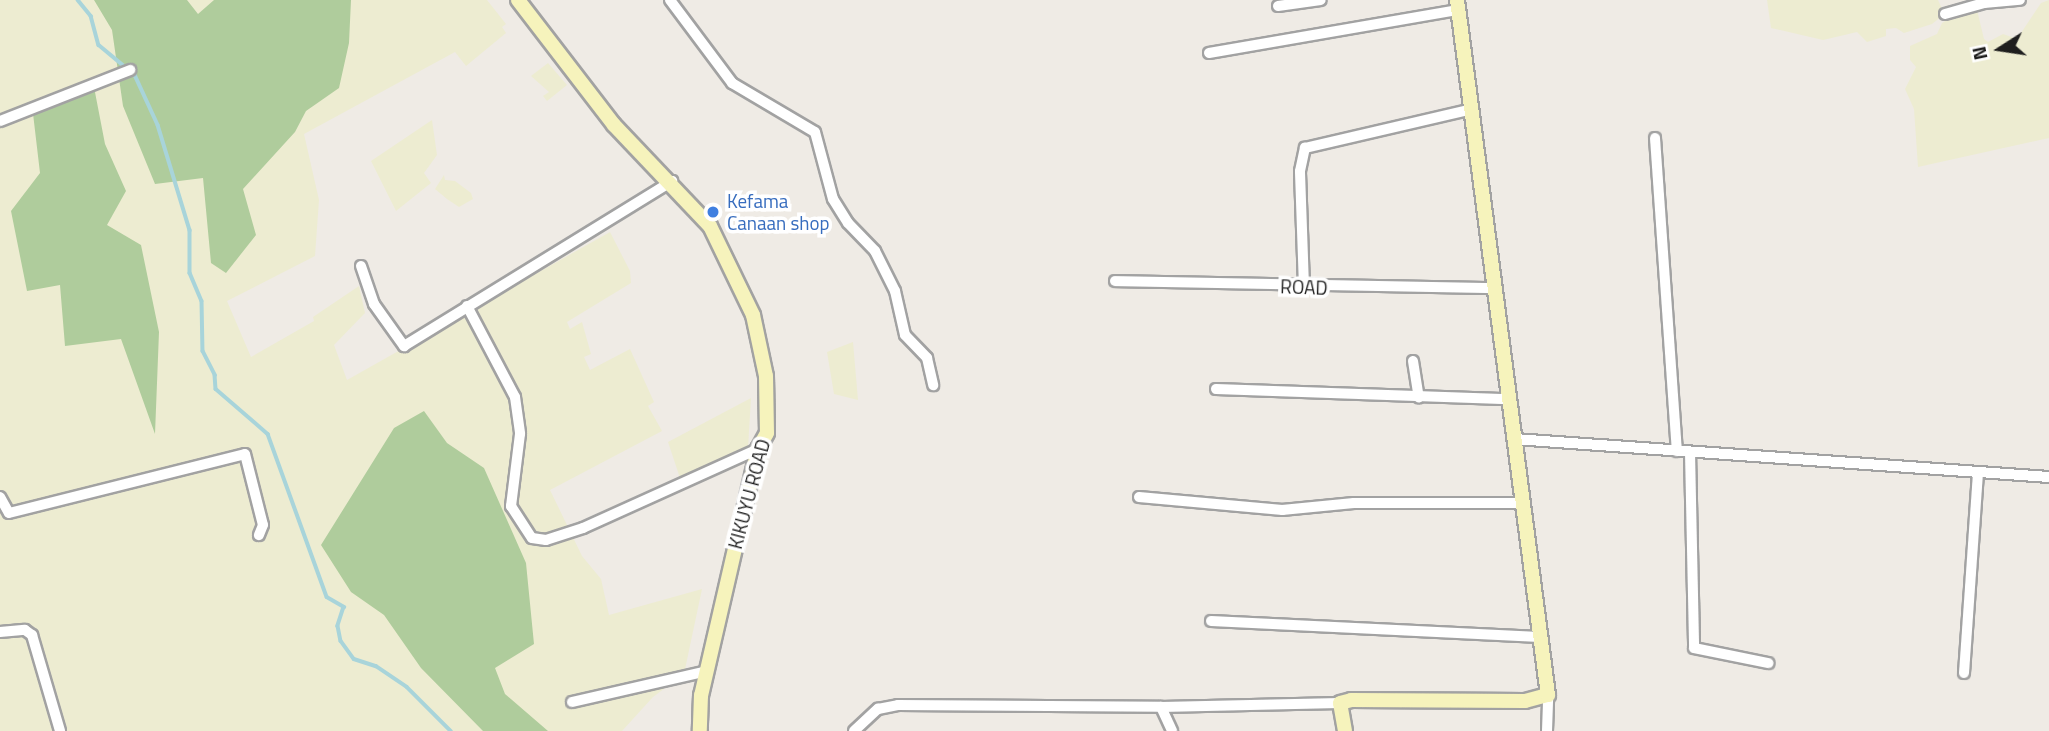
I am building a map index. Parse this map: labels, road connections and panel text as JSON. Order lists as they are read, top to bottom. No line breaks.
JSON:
{"streets":{"main road":["KIKUYU ROAD"],"street":["ROAD"]},"places":["Kefama Canaan shop"],"north":"left"}
